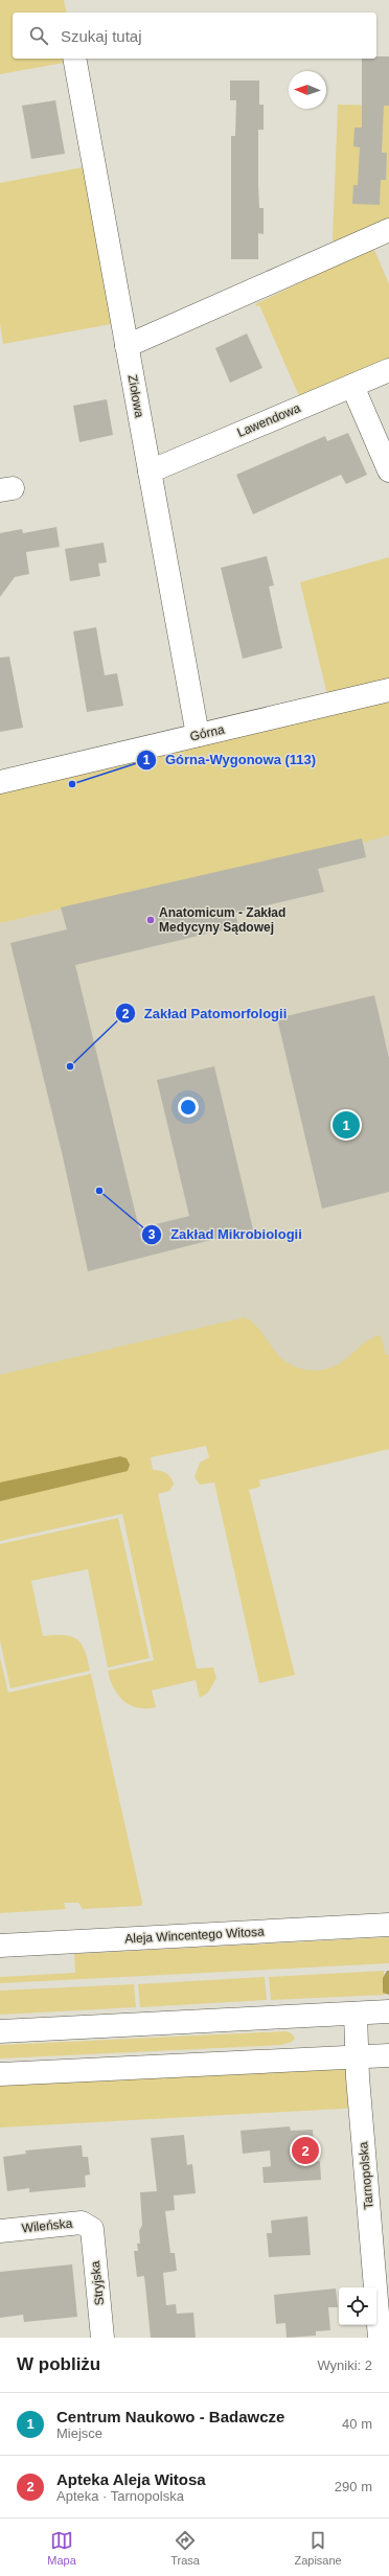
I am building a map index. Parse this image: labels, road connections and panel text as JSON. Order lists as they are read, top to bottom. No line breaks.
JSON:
{"streets":{"street":["Ziołowa","Lawendowa","Górna","Aleja Wincentego Witosa","Tarnopolska","Wileńska","Stryjska"]},"crossings":[["Ziołowa","Lawendowa"],["Ziołowa","Górna"],["Wileńska","Stryjska"]],"places":["Górna-Wygonowa (113)","Anatomicum - Zakład Medycyny Sądowej","Zakład Patomorfologii","Zakład Mikrobiologii"],"north":"left","page":{"search":"Szukaj tutaj","pins":["1","2"],"heading":["W pobliżu","Wyniki: 2"],"list":[{"mark":"1","name":"Centrum Naukowo - Badawcze","note":"Miejsce","value":"40 m"},{"mark":"2","name":"Apteka Aleja Witosa","note":"Apteka · Tarnopolska","value":"290 m"}],"nav":["Mapa","Trasa","Zapisane"]}}
